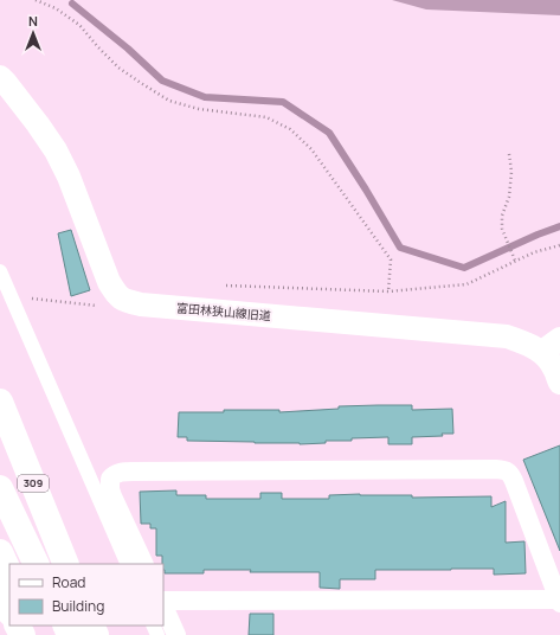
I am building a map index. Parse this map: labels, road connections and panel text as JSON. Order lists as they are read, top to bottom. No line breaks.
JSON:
{"streets":{"highway":["309"],"street":["富田林狭山線旧道"]},"legend":["Road","Building"],"north":"top"}
